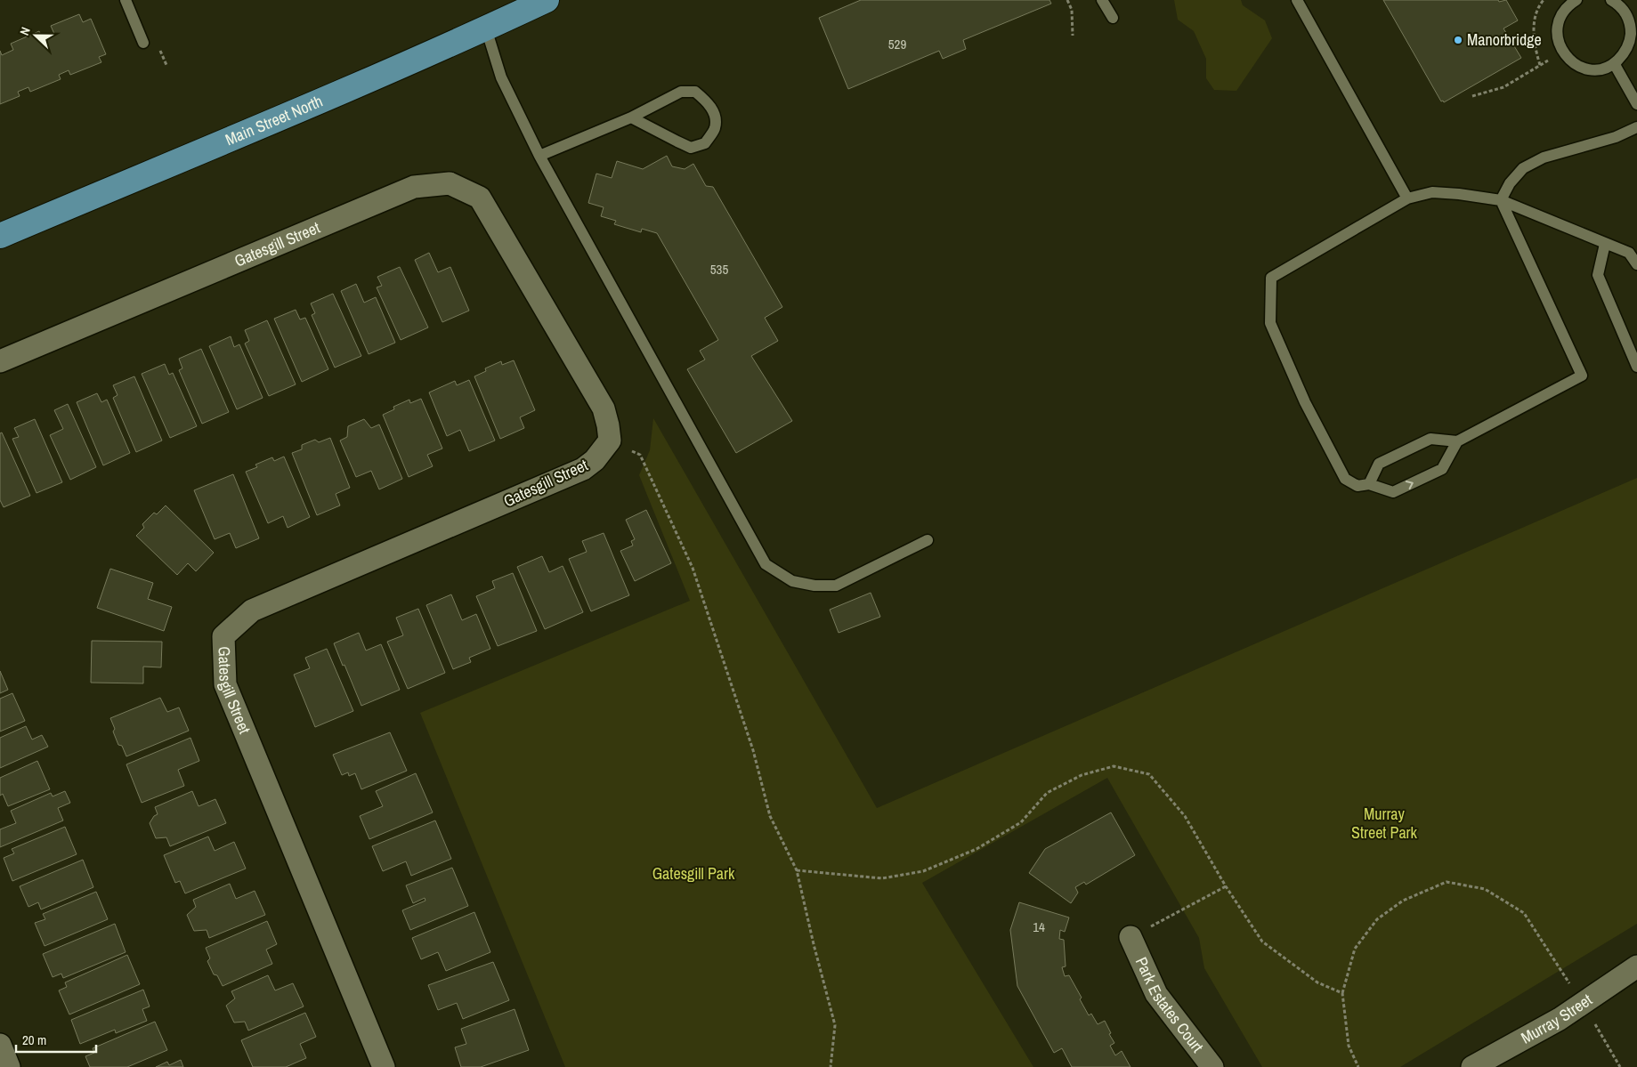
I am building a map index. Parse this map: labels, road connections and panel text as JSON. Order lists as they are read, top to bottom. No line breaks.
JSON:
{"streets":{"main road":["Main Street North"],"street":["Gatesgill Street","Park Estates Court","Murray Street"]},"parks":["Murray Street Park","Gatesgill Park"],"places":["Manorbridge"],"house_numbers":["529","535","14"],"scale_bar":"20 m","north":"left"}
